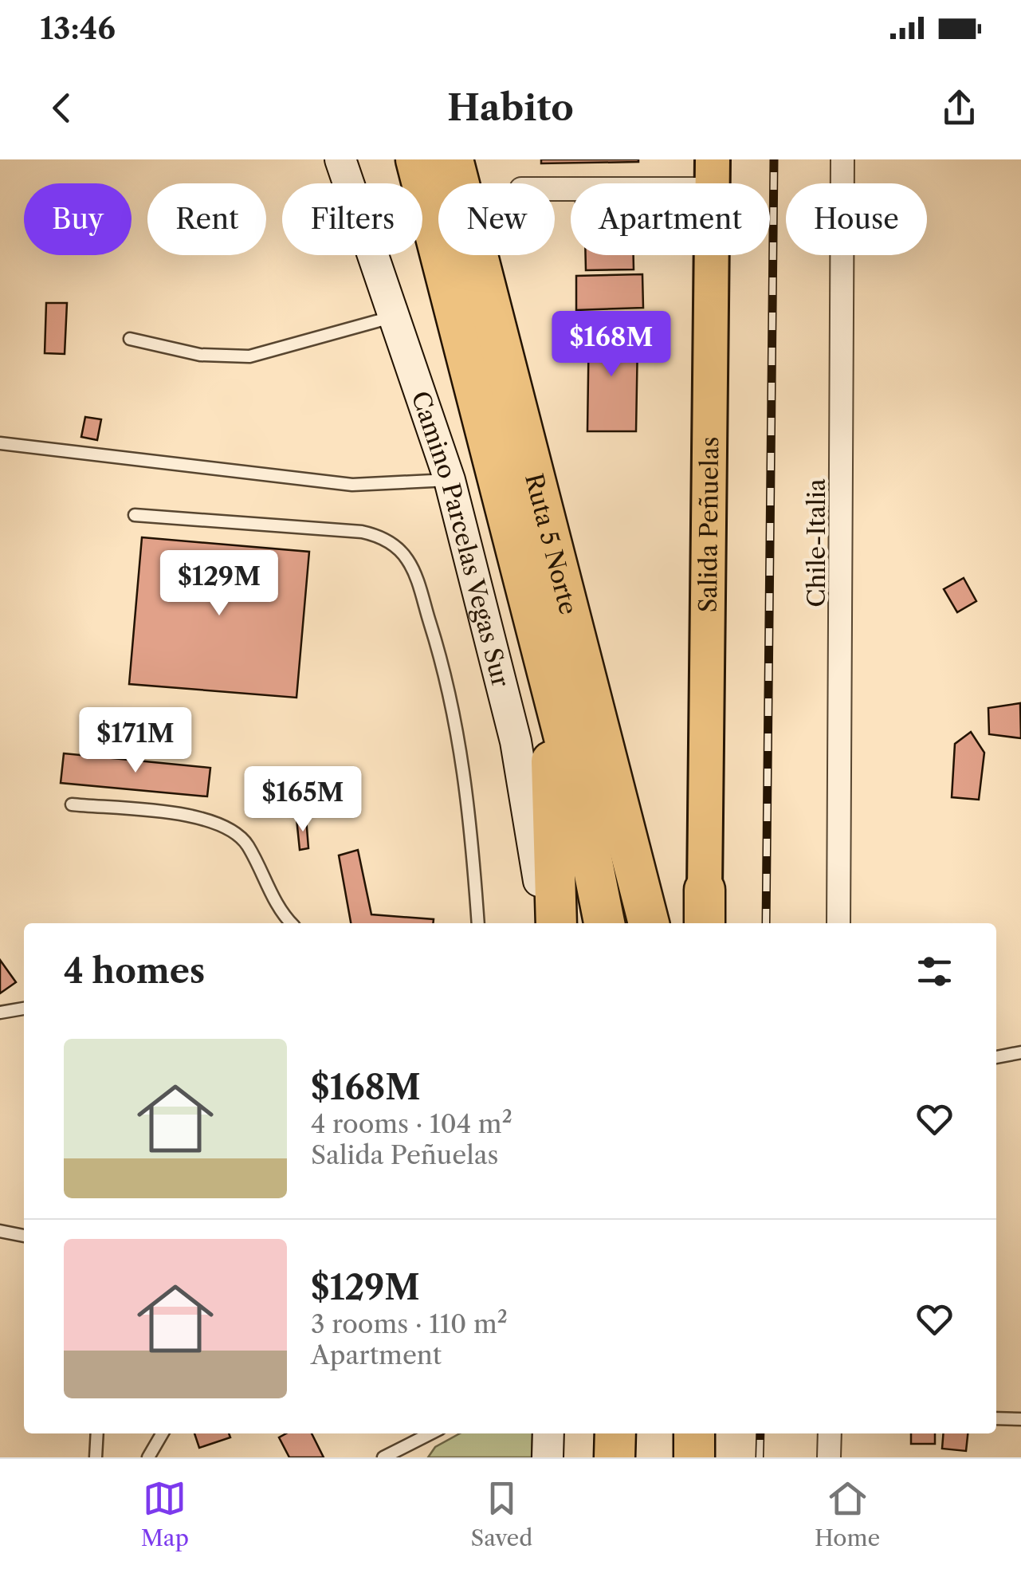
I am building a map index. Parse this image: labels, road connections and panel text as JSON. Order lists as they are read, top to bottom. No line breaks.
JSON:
{"streets":{"highway":["Ruta 5 Norte"],"main road":["Salida Peñuelas"],"street":["Camino Parcelas Vegas Sur","Chile-Italia"]},"page":{"status":"13:46","header":"Habito","chip":["Buy","Rent","Filters","New","Apartment","House"],"price":["$168M","$129M","$171M","$165M"],"heading":"4 homes","list":[{"name":"$168M","note":"4 rooms · 104 m² · Salida Peñuelas"},{"name":"$129M","note":"3 rooms · 110 m² · Apartment"}],"tabs":["Map","Saved","Home"]}}
